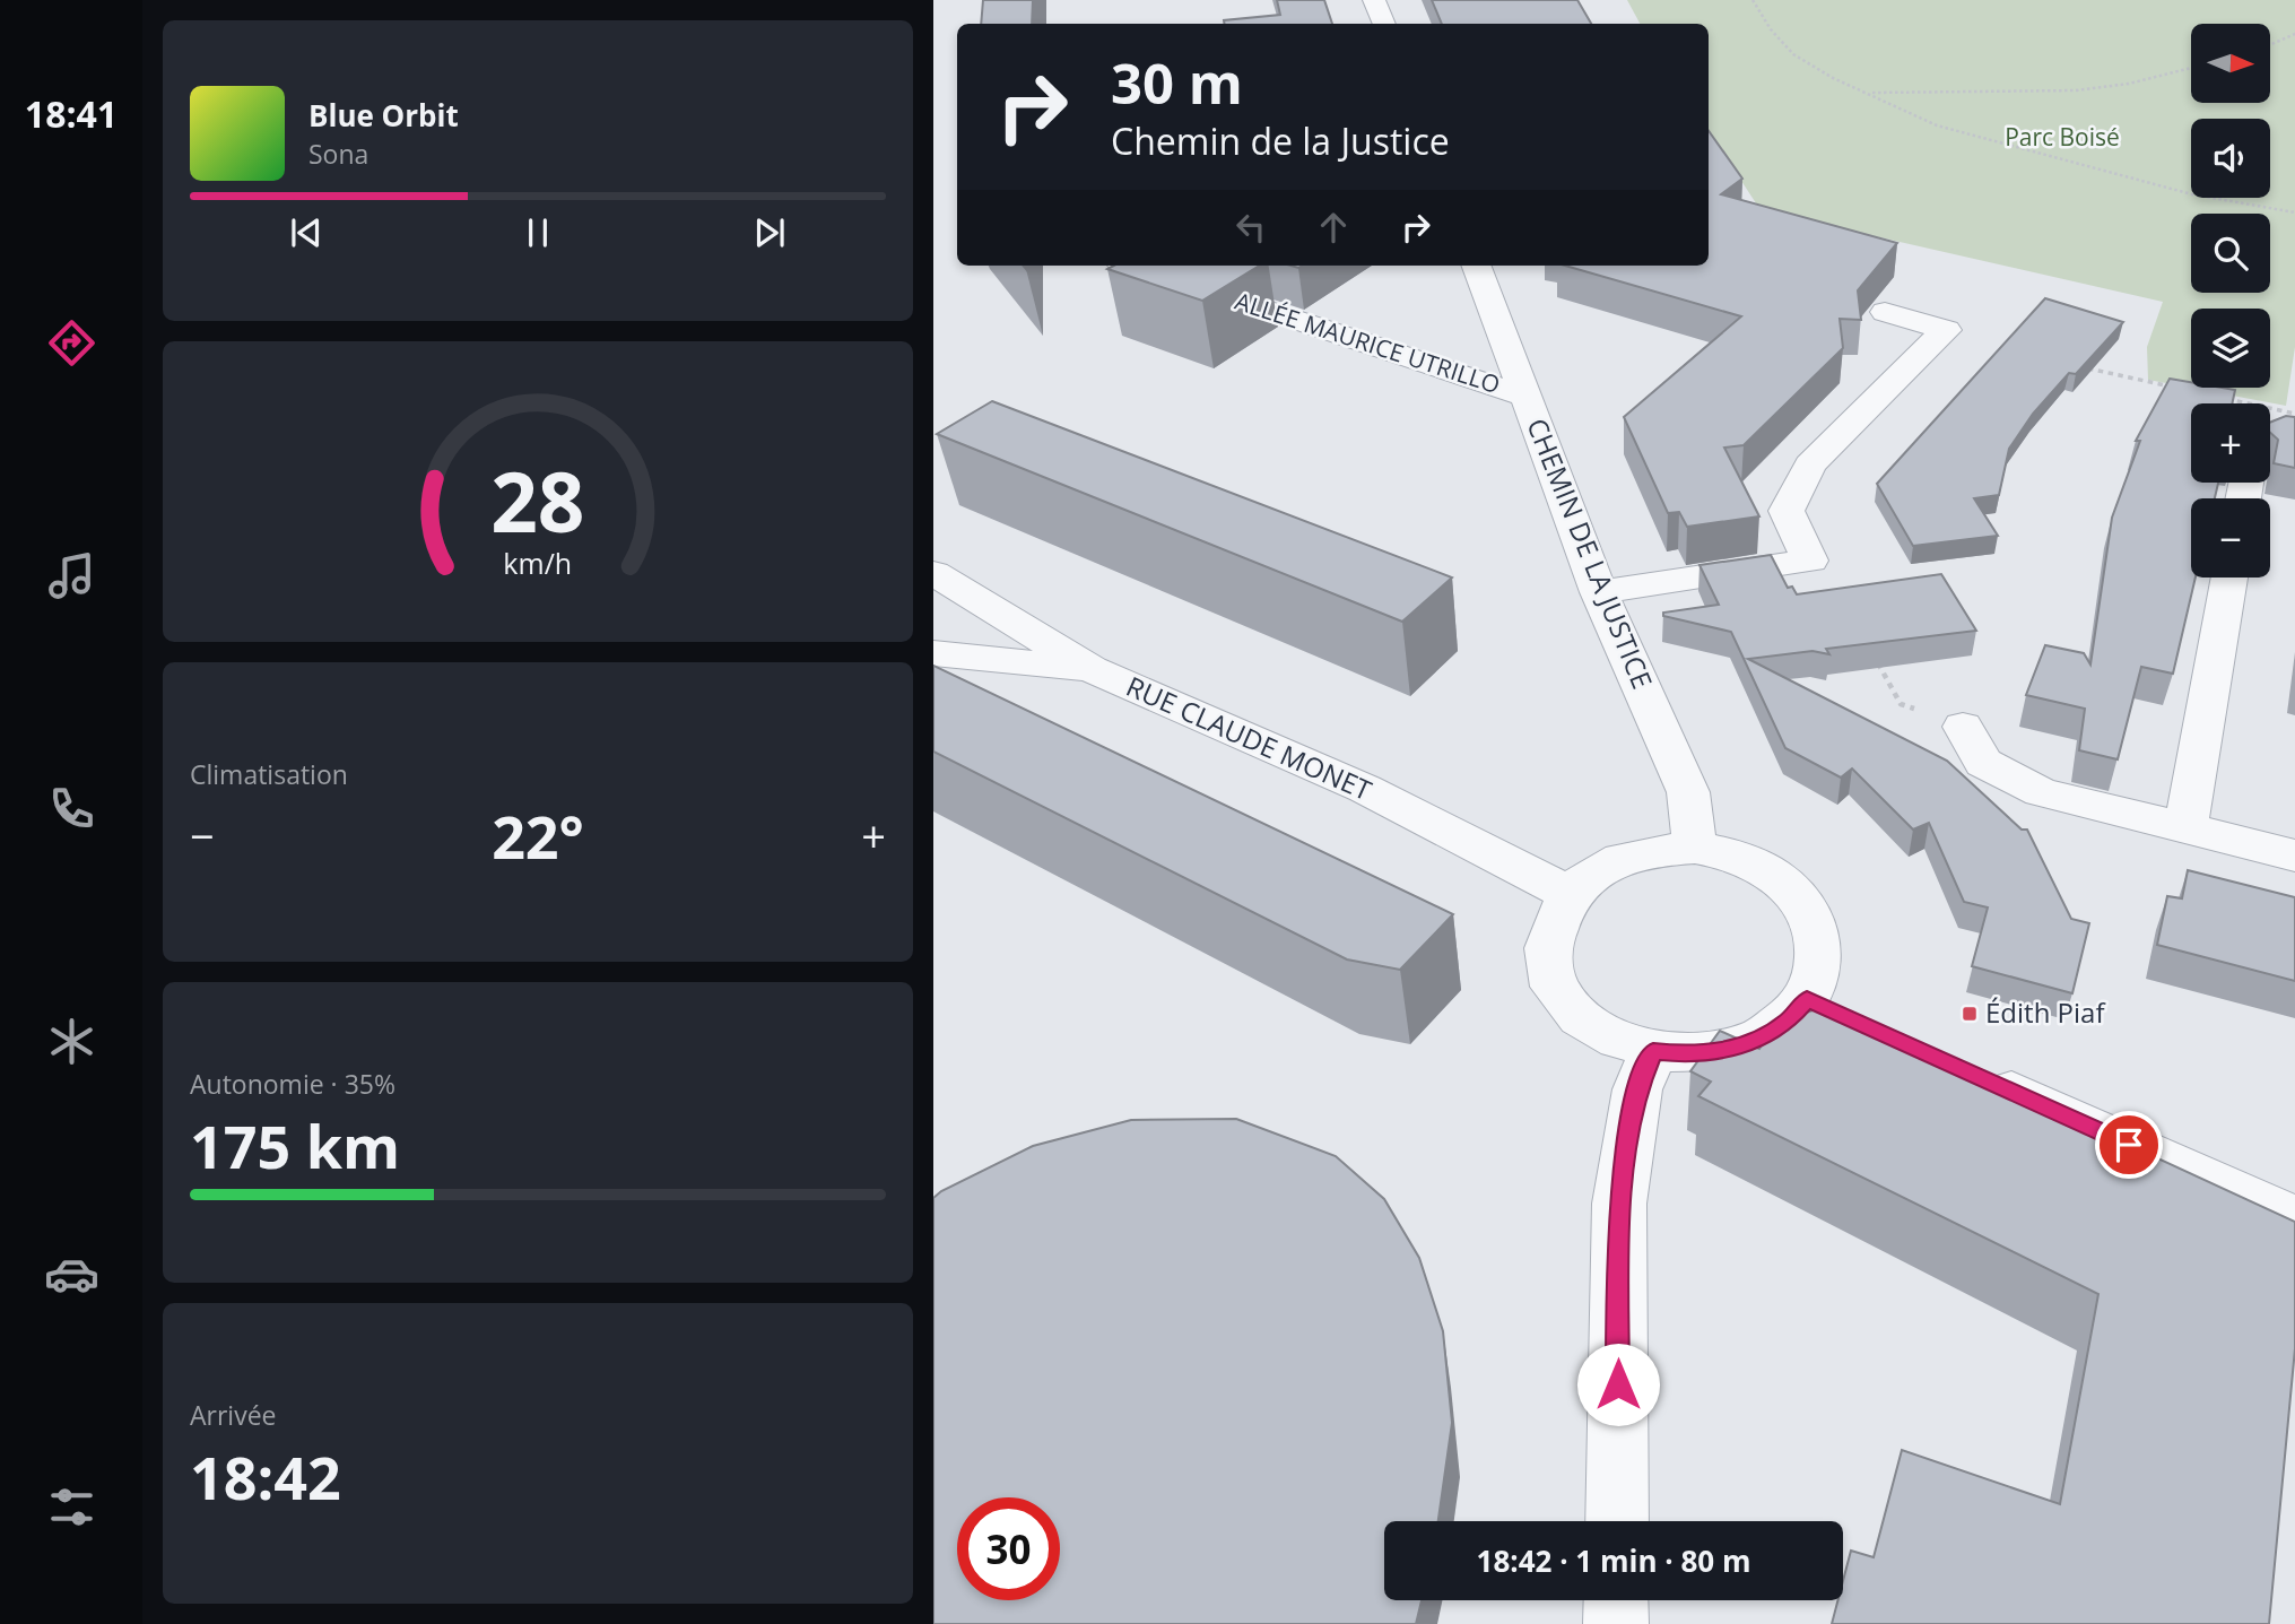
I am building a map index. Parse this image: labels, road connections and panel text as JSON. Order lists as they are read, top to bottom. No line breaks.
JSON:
{"streets":{"street":["ALLÉE MAURICE UTRILLO","CHEMIN DE LA JUSTICE","RUE CLAUDE MONET"]},"crossings":[["ALLÉE MAURICE UTRILLO","CHEMIN DE LA JUSTICE"],["CHEMIN DE LA JUSTICE","RUE CLAUDE MONET"]],"parks":["Parc Boisé"],"places":{"transit":["Édith Piaf"]},"north":"right","page":{"tabs":"18:41","map_buttons":["+","−"],"turn":["30 m","Chemin de la Justice"],"song":["Blue Orbit","Sona"],"tile":["Climatisation",["Autonomie · 35%","175 km"],["Arrivée","18:42"]],"heat":["−","22°","+"],"limit":"30","trip":"18:42 · 1 min · 80 m","gauge":["28","km/h"]}}
